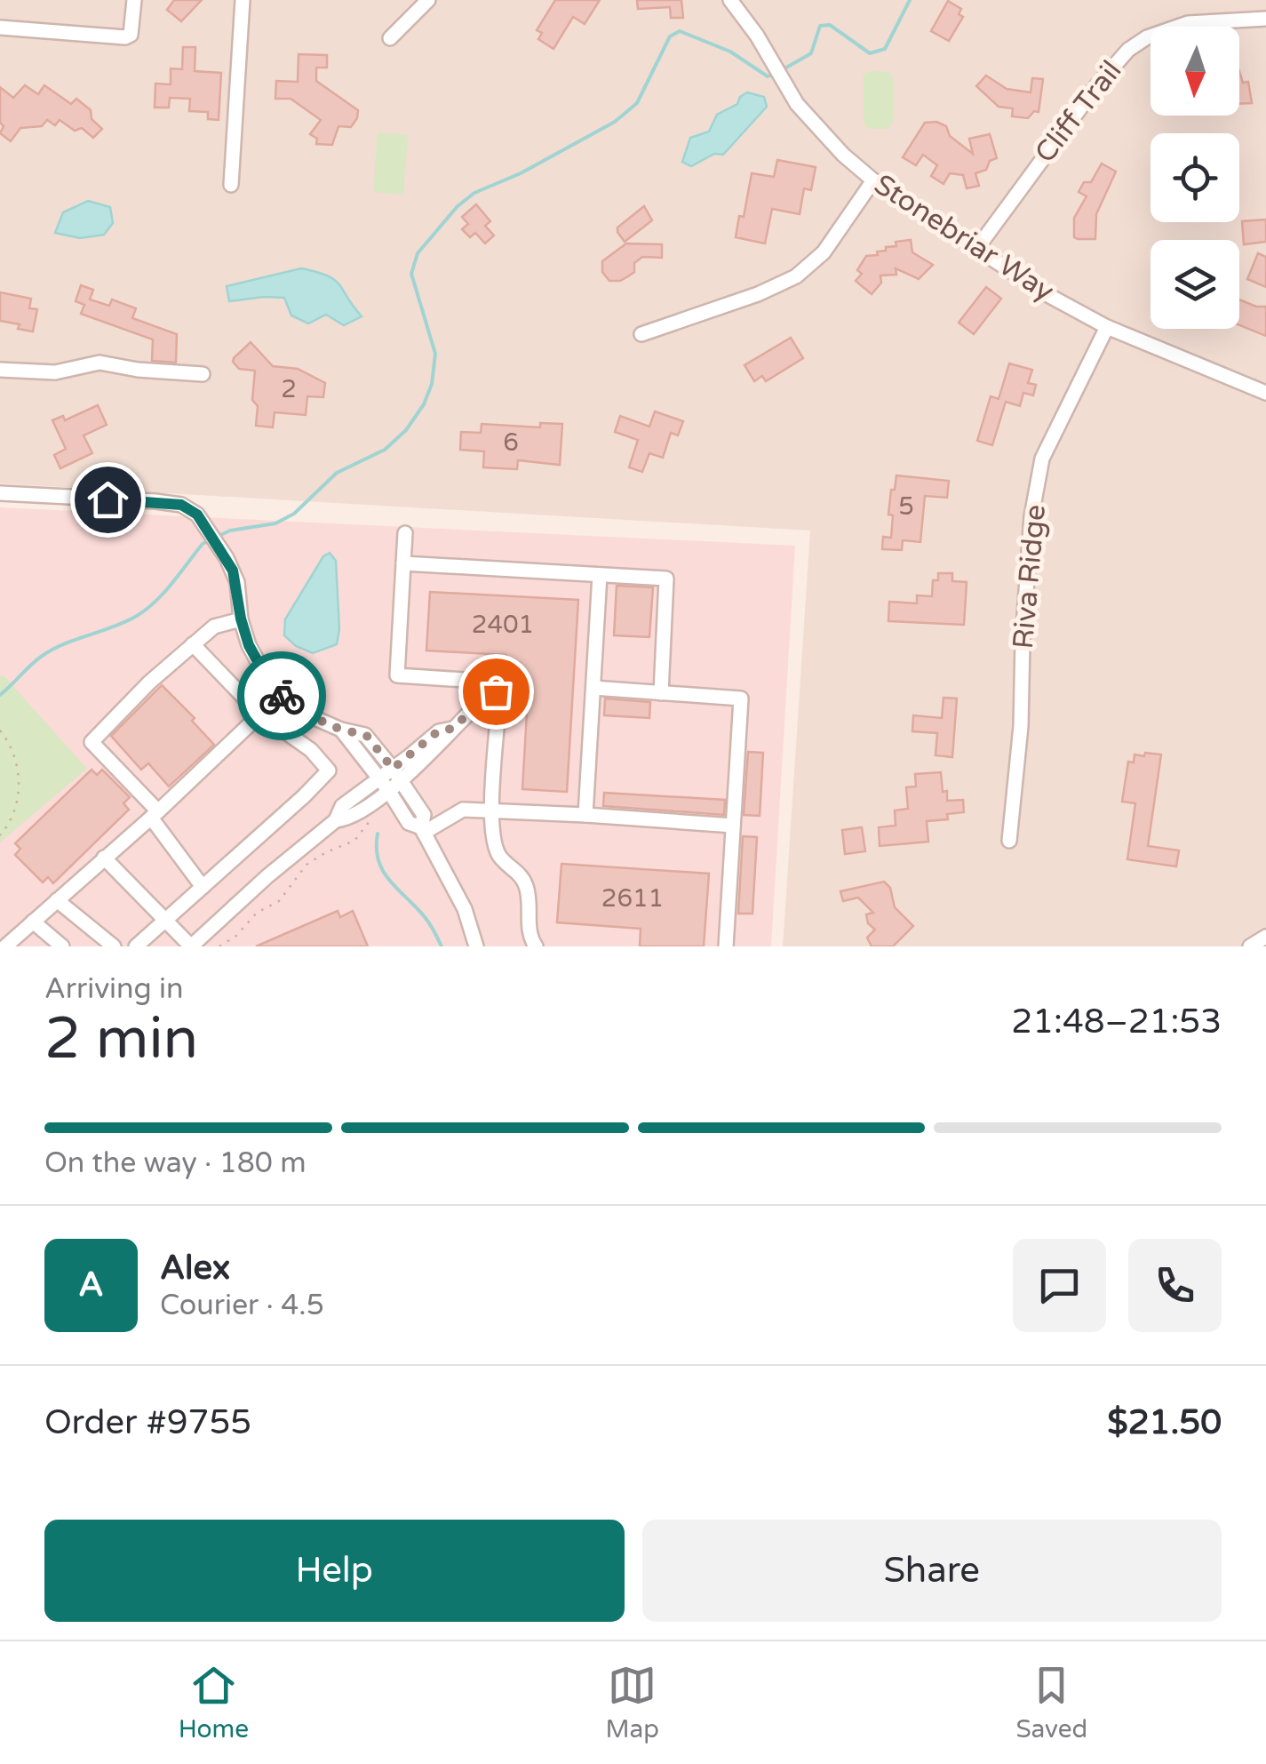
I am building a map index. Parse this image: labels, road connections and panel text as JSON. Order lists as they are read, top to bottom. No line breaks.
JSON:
{"streets":{"street":["Cliff Trail","Stonebriar Way","Riva Ridge"]},"crossings":[["Cliff Trail","Stonebriar Way"],["Stonebriar Way","Riva Ridge"]],"house_numbers":["2","6","5","2401","2611"],"north":"bottom","page":{"heading":["2 min","Arriving in","21:48–21:53"],"panel":["Alex","Courier · 4.5","Order #9755","$21.50"],"bar":"On the way · 180 m","round":"A","buttons":["Help","Share"],"tabs":["Home","Map","Saved"]}}
